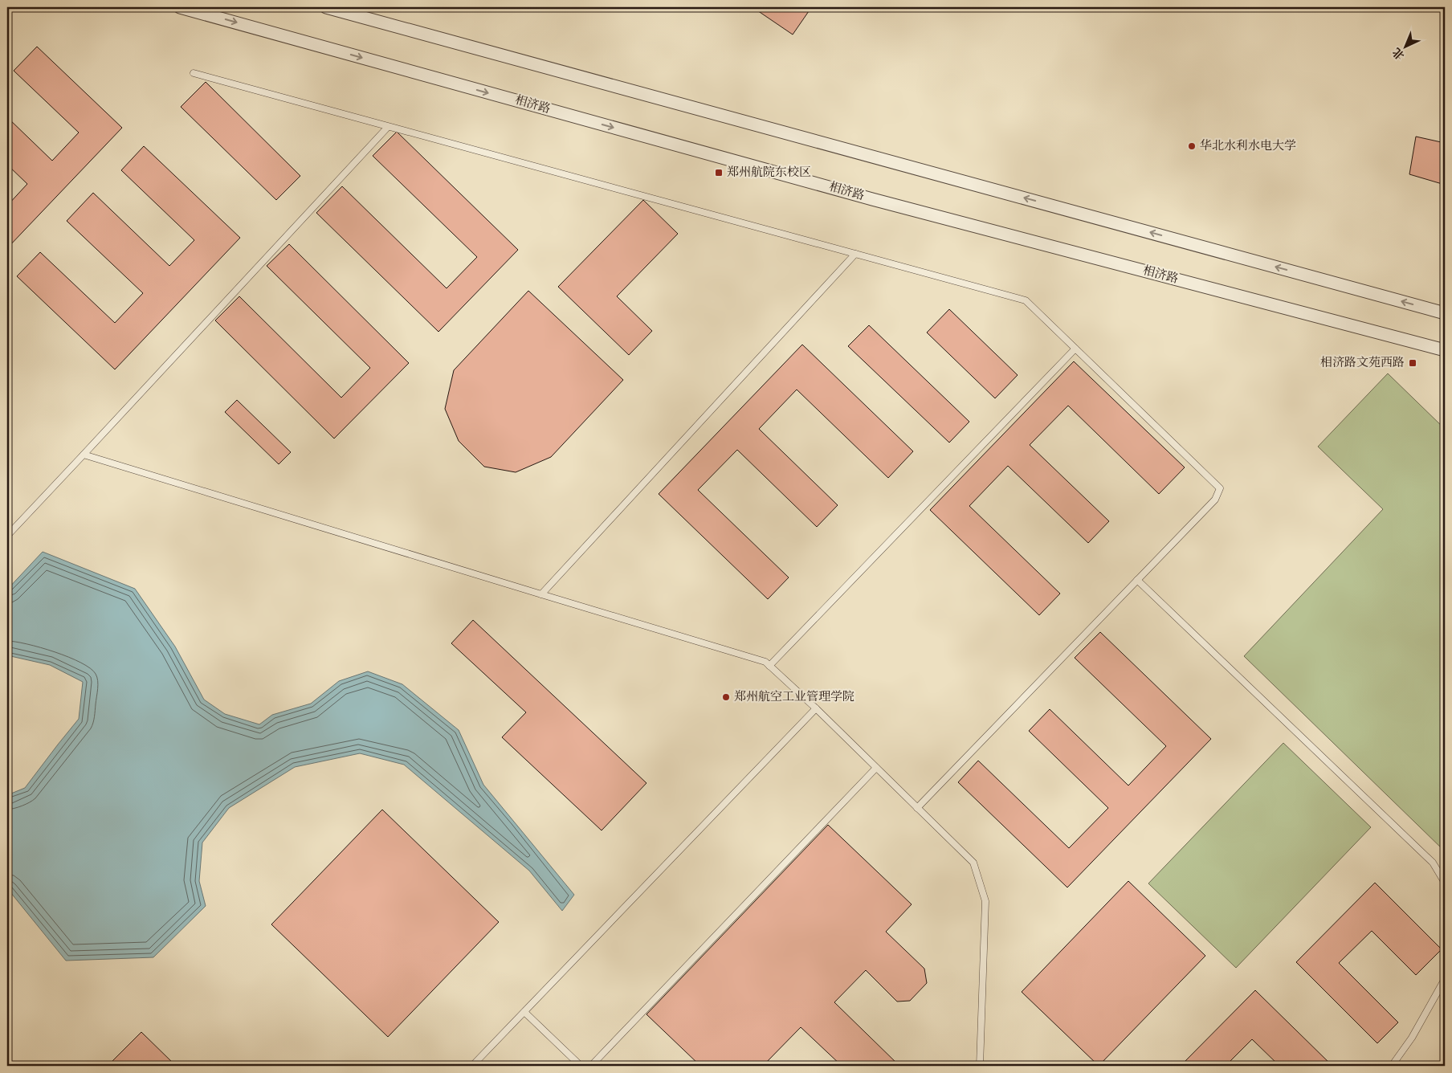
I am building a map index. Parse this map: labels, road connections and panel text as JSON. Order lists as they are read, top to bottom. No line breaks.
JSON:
{"streets":{"street":["相济路"]},"places":{"other":["华北水利水电大学","郑州航空工业管理学院"],"transit":["郑州航院东校区","相济路文苑西路"]},"north":"bottom left"}
